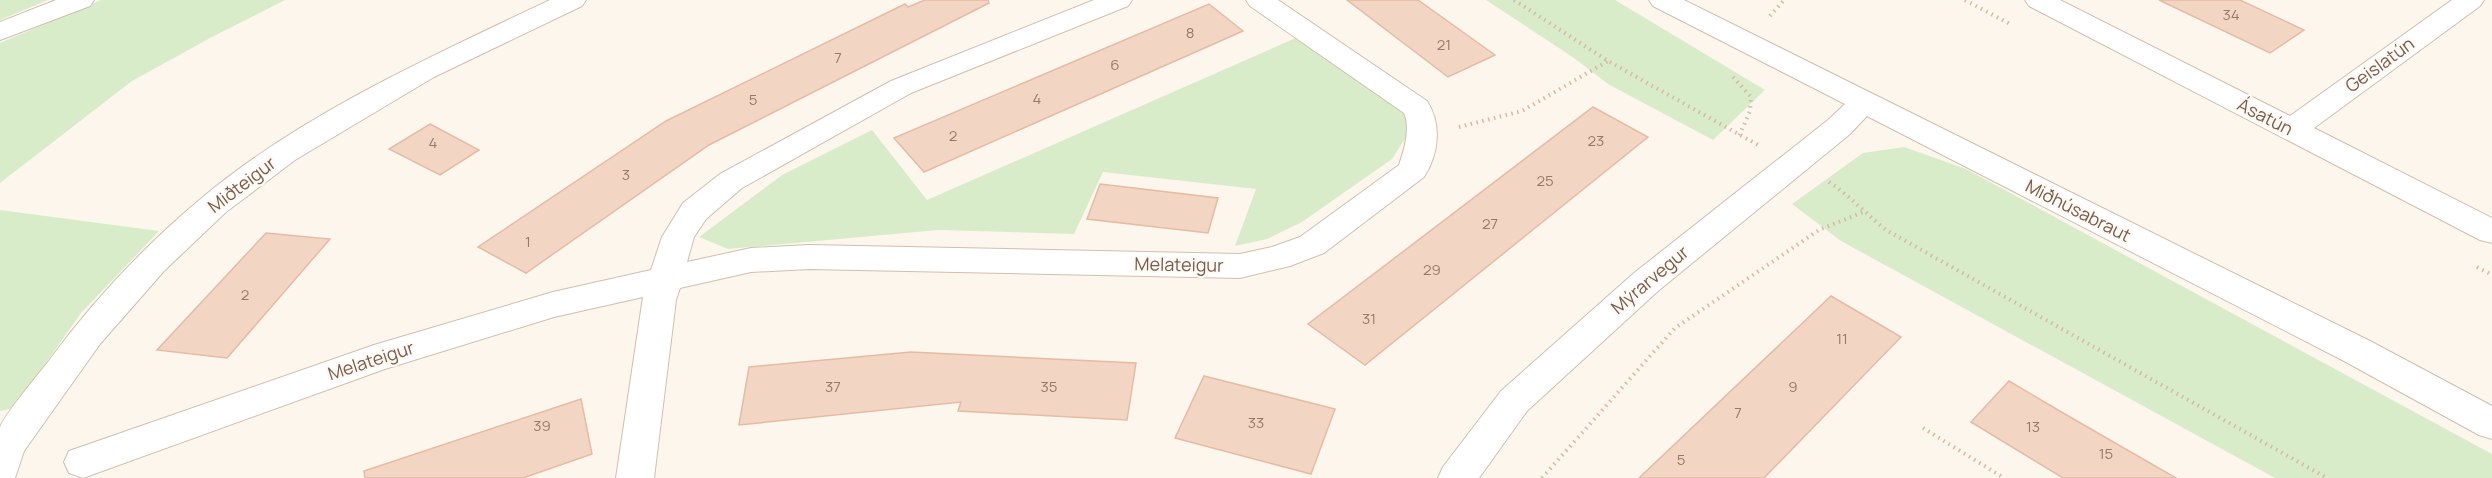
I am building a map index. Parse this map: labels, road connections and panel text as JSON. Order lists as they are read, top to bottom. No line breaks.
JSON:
{"streets":{"street":["Geislatún","Ásatún","Miðteigur","Miðhúsabraut","Melateigur","Mýrarvegur"]},"crossings":[["Geislatún","Ásatún"],["Miðhúsabraut","Mýrarvegur"]],"house_numbers":["34","8","21","7","6","4","5","2","23","4","3","25","27","1","29","2","31","11","37","35","9","7","33","39","13","15","5"]}
